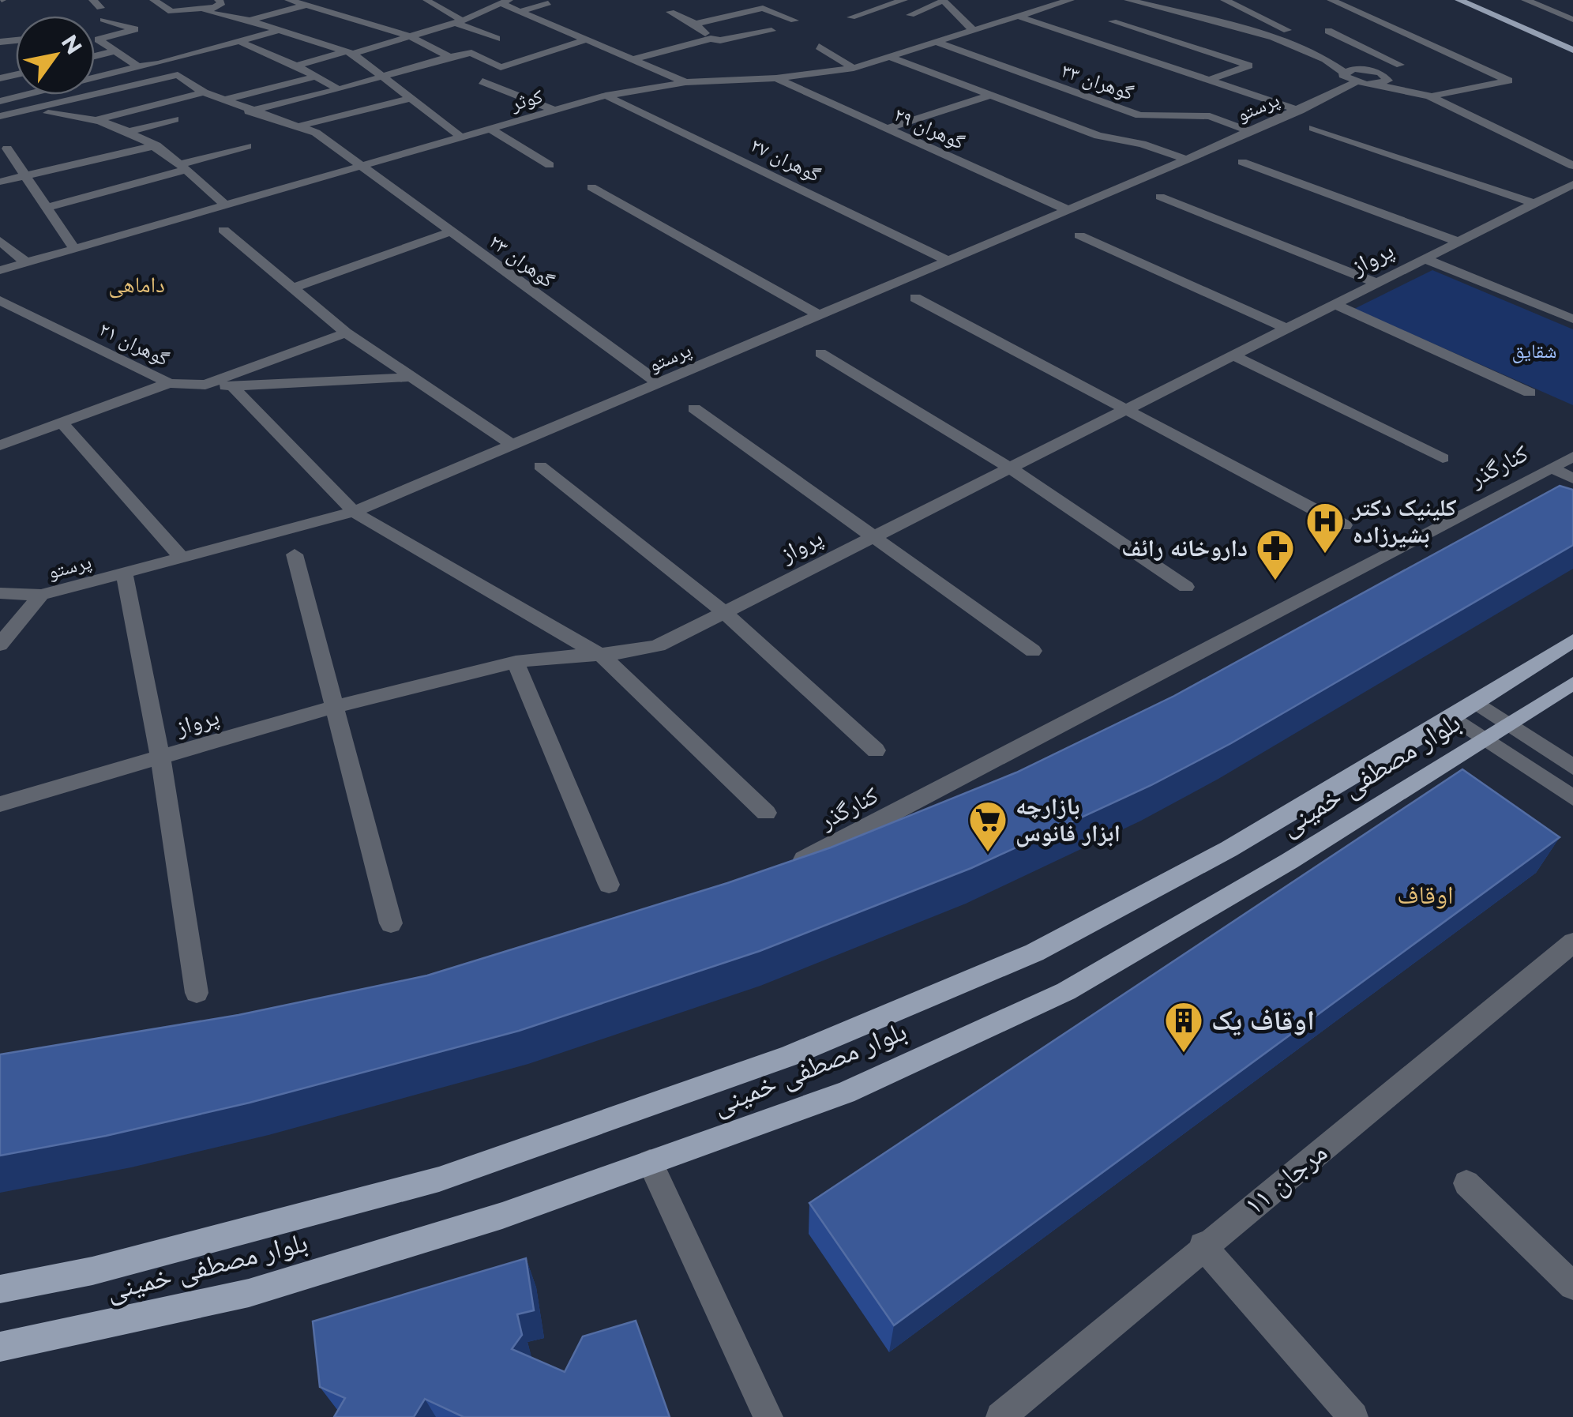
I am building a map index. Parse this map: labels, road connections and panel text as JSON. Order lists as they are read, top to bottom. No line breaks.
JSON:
{"streets":{"main road":["بلوار مصطفی خمینی"],"street":["گوهران ۳۳","کوثر","پرستو","گوهران ۲۹","گوهران ۲۷","پرواز","گوهران ۲۳","گوهران ۲۱","کنارگذر","مرجان ۱۱"]},"crossings":[["گوهران ۳۳","کوثر"],["گوهران ۳۳","پرستو"],["کوثر","گوهران ۲۹"],["کوثر","گوهران ۲۷"],["کوثر","گوهران ۲۳"],["پرستو","گوهران ۲۹"],["پرستو","گوهران ۲۷"],["پرستو","گوهران ۲۳"]],"districts":["داماهی","اوقاف"],"parks":["شقایق"],"places":{"hospital":["کلینیک دکتر بشیرزاده"],"pharmacy":["داروخانه رائف"],"supermarket":["بازارچه ابزار فانوس"],"building":["اوقاف یک"]},"north":"top right"}
